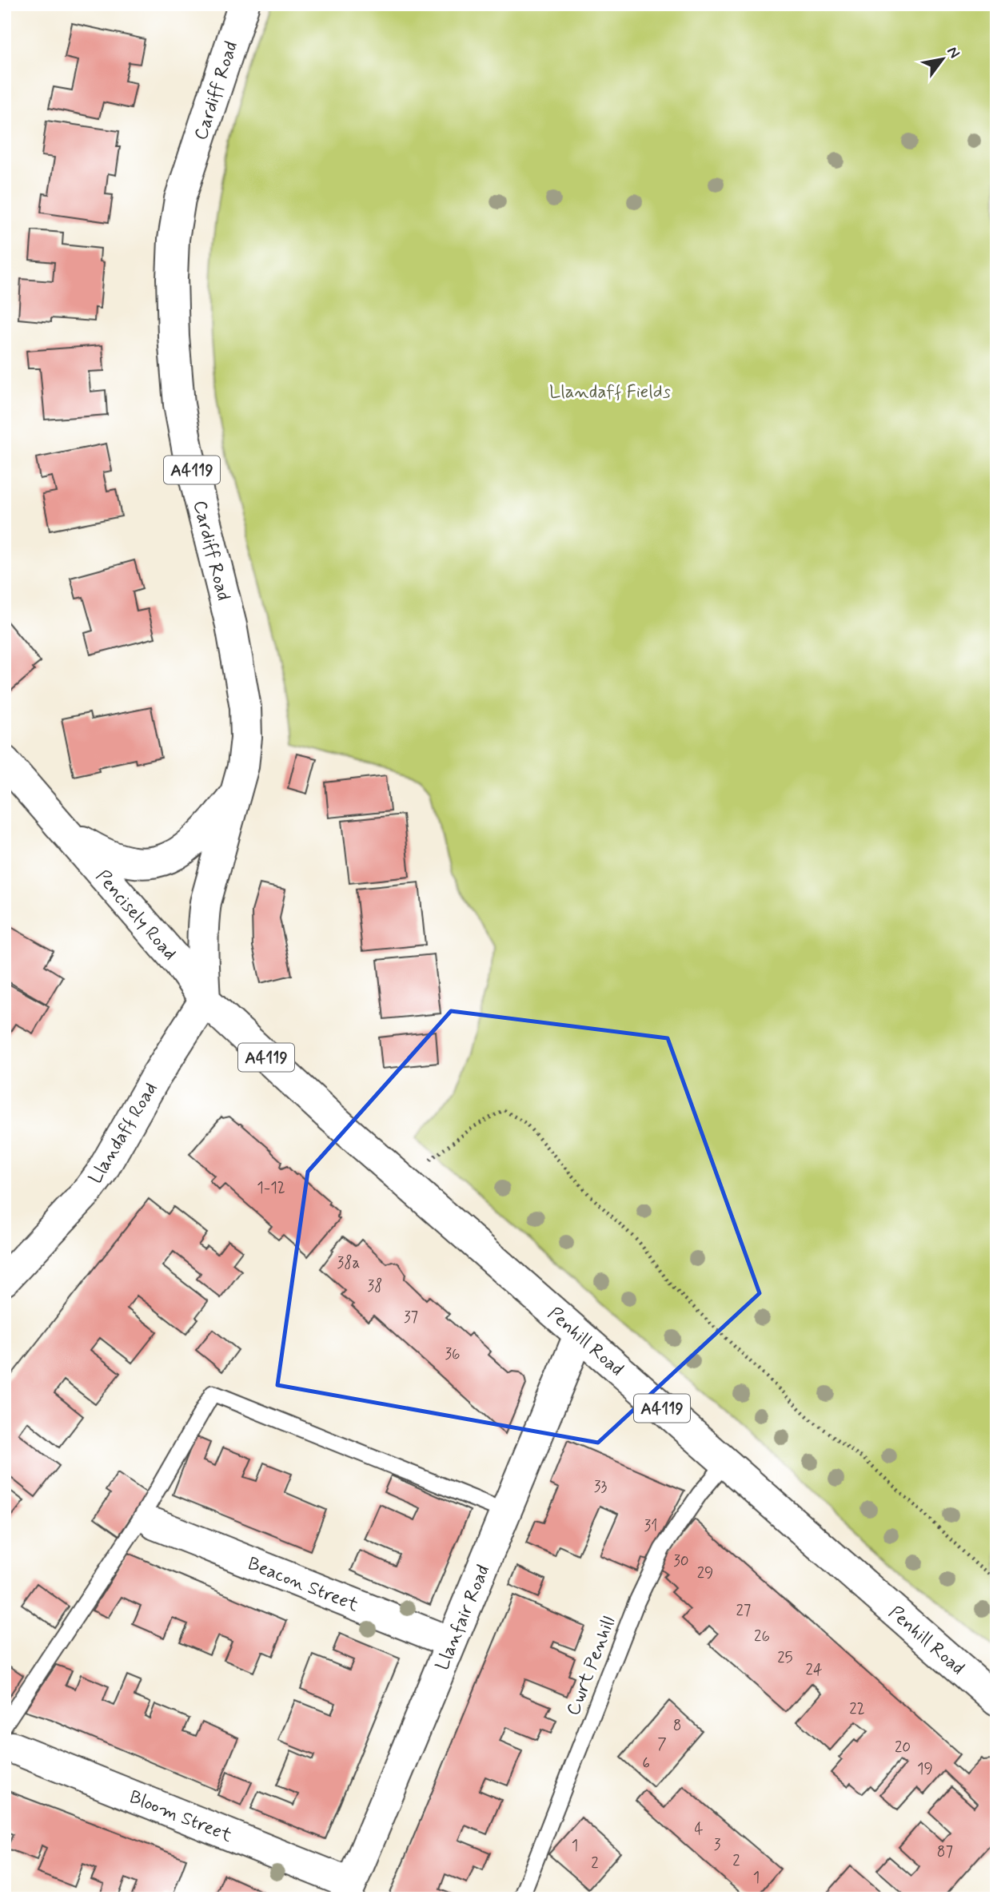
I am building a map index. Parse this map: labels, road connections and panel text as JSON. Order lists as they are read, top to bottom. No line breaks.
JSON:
{"streets":{"main road":["Cardiff Road","A4119","Pencisely Road","Llandaff Road","Penhill Road","Beacon Street","Llanfair Road","Bloom Street"],"lane":["Cwrt Penhill"]},"crossings":[["Cardiff Road","Pencisely Road"],["Cardiff Road","Llandaff Road"],["Cardiff Road","Penhill Road"],["Pencisely Road","Llandaff Road"],["Pencisely Road","Penhill Road"],["Llandaff Road","Penhill Road"],["Penhill Road","Llanfair Road"],["Penhill Road","Cwrt Penhill"],["Beacon Street","Llanfair Road"],["Llanfair Road","Bloom Street"]],"parks":["Llandaff Fields"],"house_numbers":["1-12","38a","38","37","36","33","31","30","29","27","26","25","24","22","8","7","20","6","19","4","3","1","87","2","2","1"],"north":"top right"}
